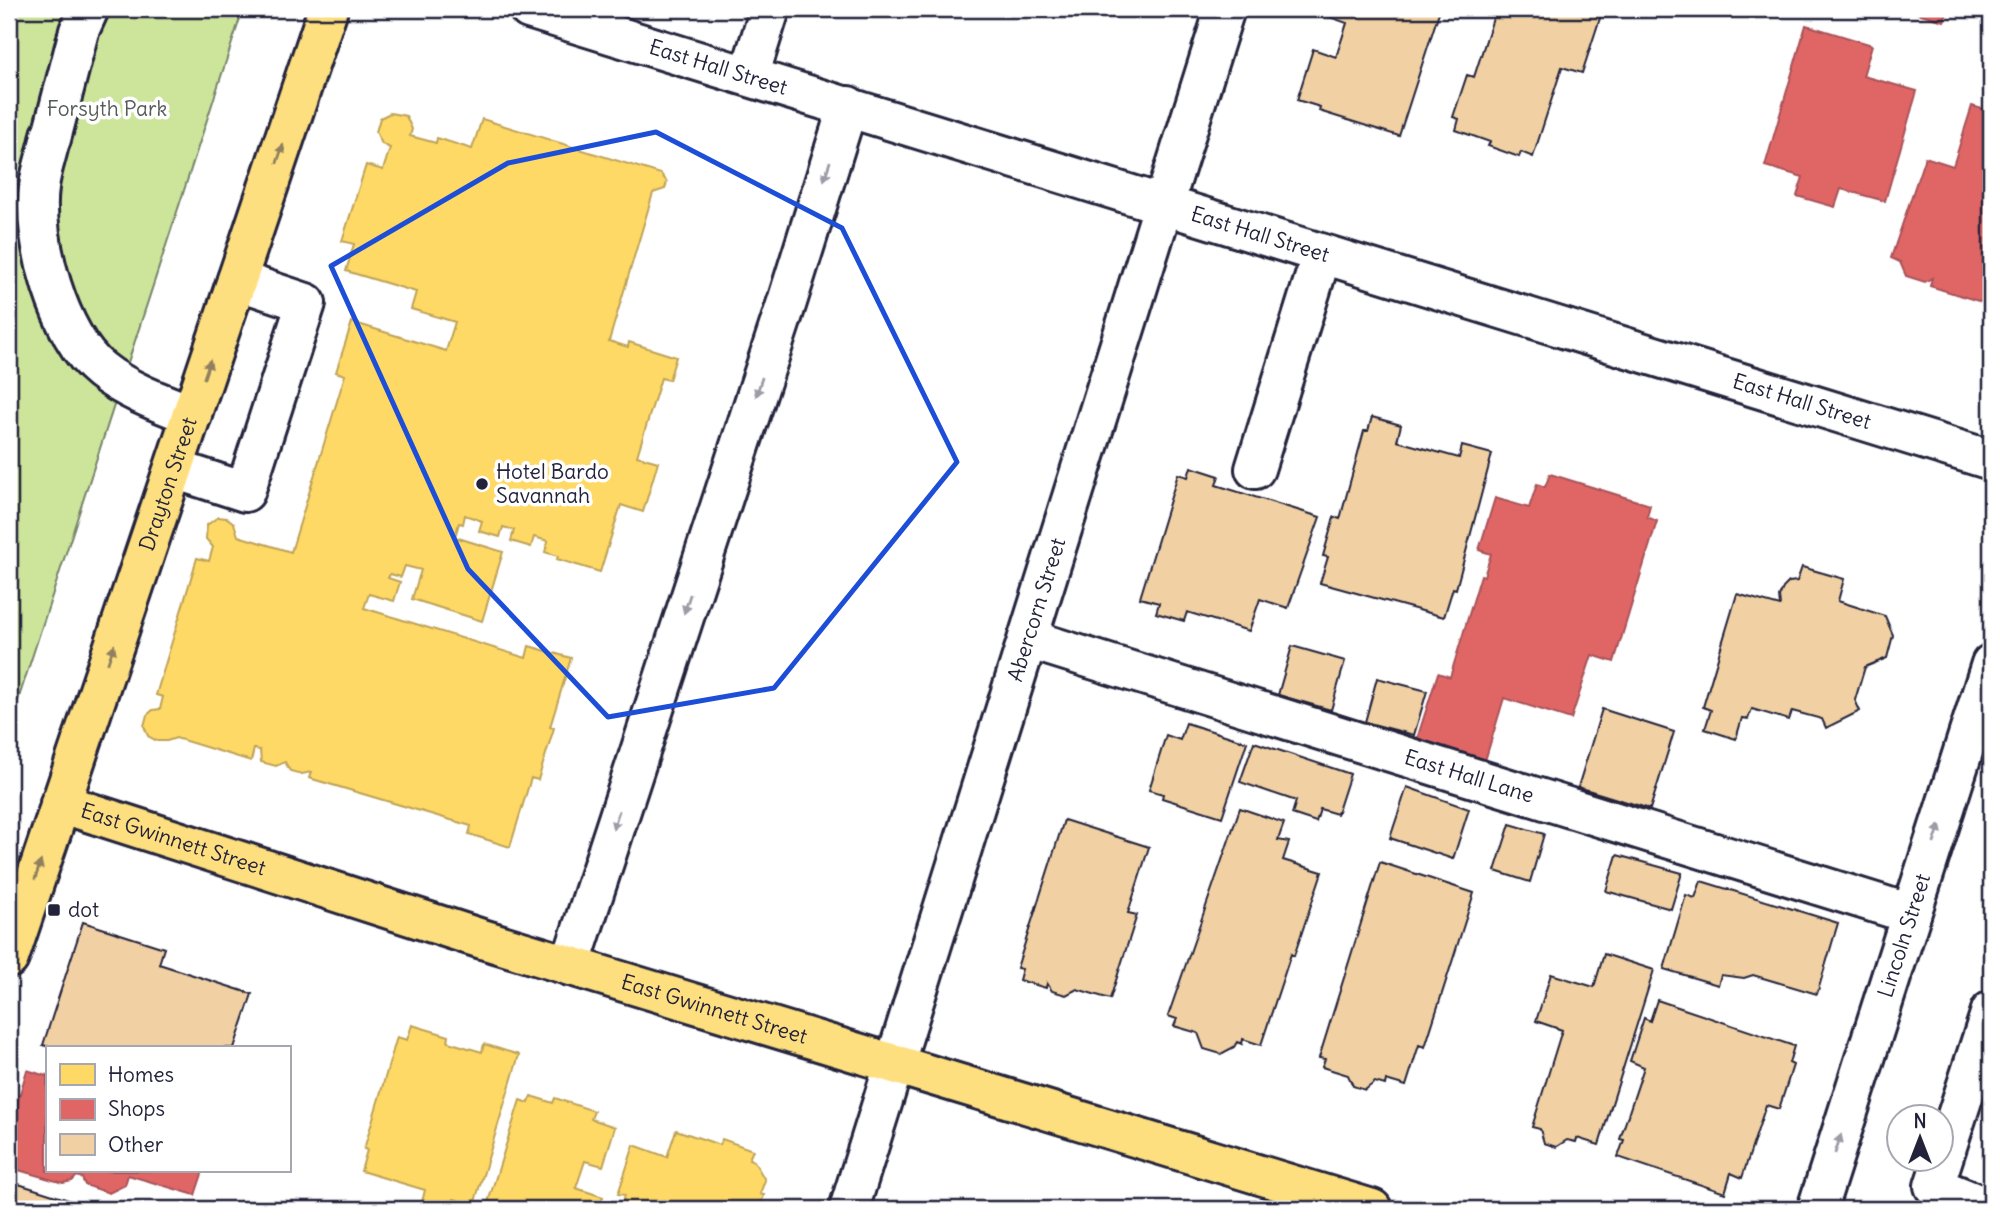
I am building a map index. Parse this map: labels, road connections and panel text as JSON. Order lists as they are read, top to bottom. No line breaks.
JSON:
{"streets":{"main road":["Drayton Street","East Gwinnett Street"],"street":["East Hall Street","Abercorn Street","East Hall Lane","Lincoln Street"]},"crossings":[["East Hall Street","Abercorn Street"],["Drayton Street","East Gwinnett Street"],["Abercorn Street","East Hall Lane"],["Abercorn Street","East Gwinnett Street"],["East Hall Lane","Lincoln Street"]],"one_way":["Drayton Street","Lincoln Street"],"parks":["Forsyth Park"],"places":{"other":["Hotel Bardo Savannah"],"transit":["dot"]},"legend":["Homes","Shops","Other"],"north":"top"}
